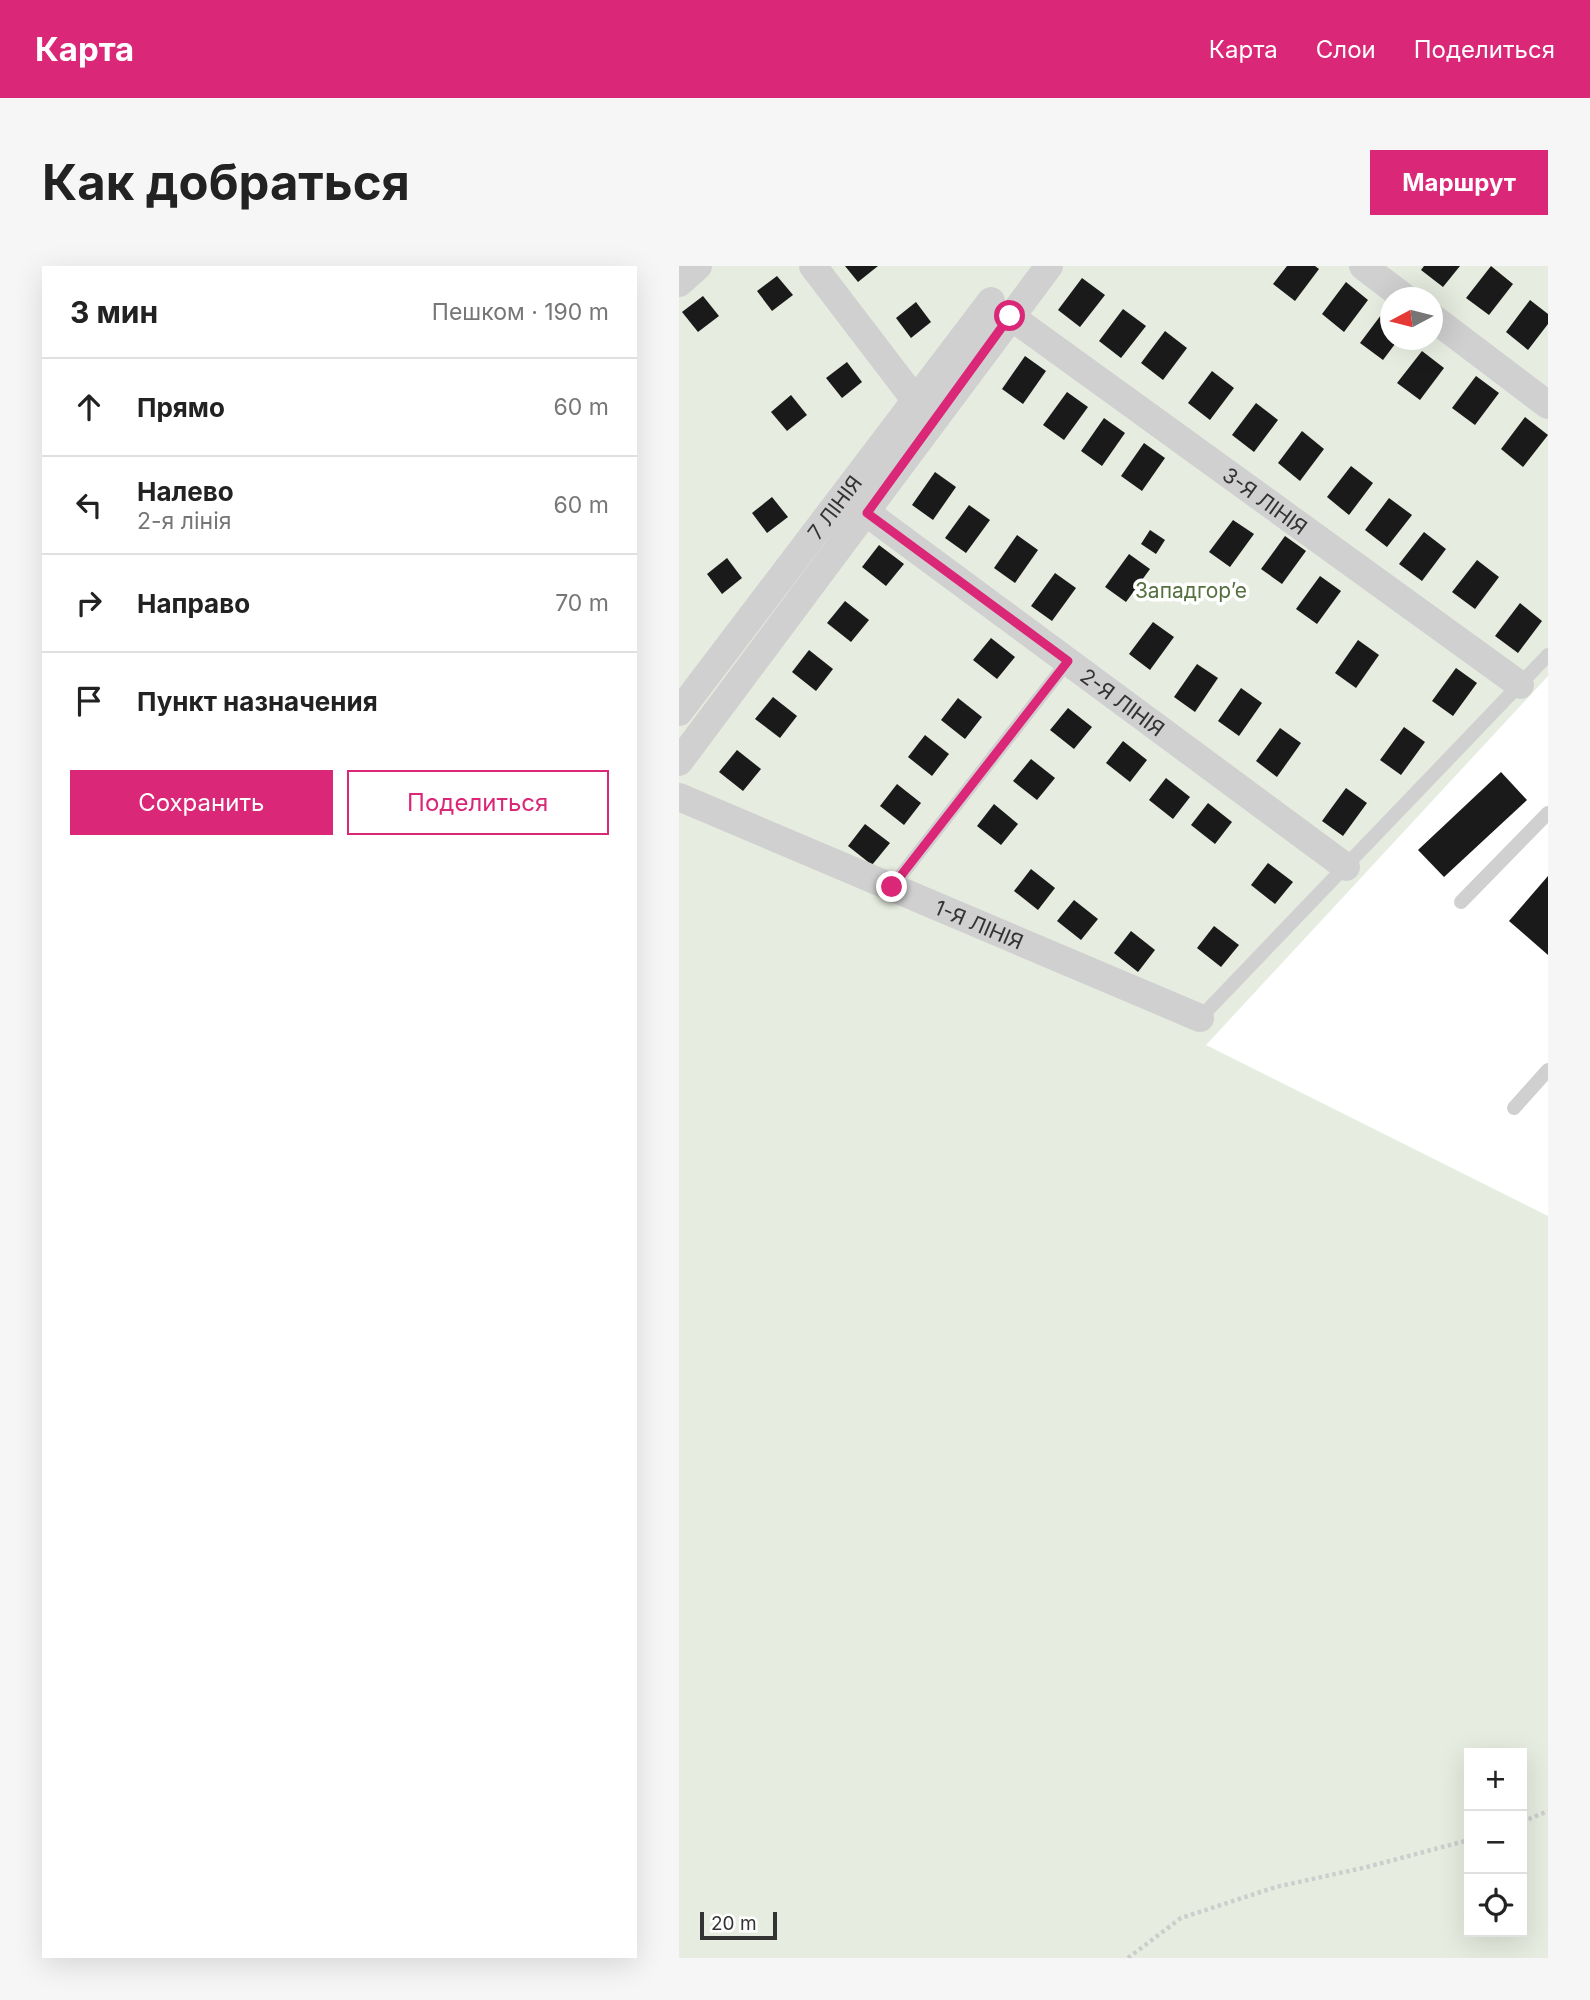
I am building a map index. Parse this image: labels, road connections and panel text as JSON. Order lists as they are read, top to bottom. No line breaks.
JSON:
{"streets":{"street":["3-Я ЛІНІЯ","7 ЛІНІЯ","2-Я ЛІНІЯ","1-Я ЛІНІЯ"]},"crossings":[["3-Я ЛІНІЯ","7 ЛІНІЯ"]],"parks":["Западгорʼе"],"scale_bar":"20 m","north":"left","page":{"header":"Карта","nav":["Карта","Слои","Поделиться"],"buttons":["Маршрут",["Сохранить","Поделиться"]],"title":"Как добраться","heading":["3 мин","Пешком · 190 m"],"list":[["Прямо","60 m"],["Налево","2-я лінія","60 m"],["Направо","70 m"],"Пункт назначения"],"map_buttons":["+","−"],"scale":"20 m"}}
